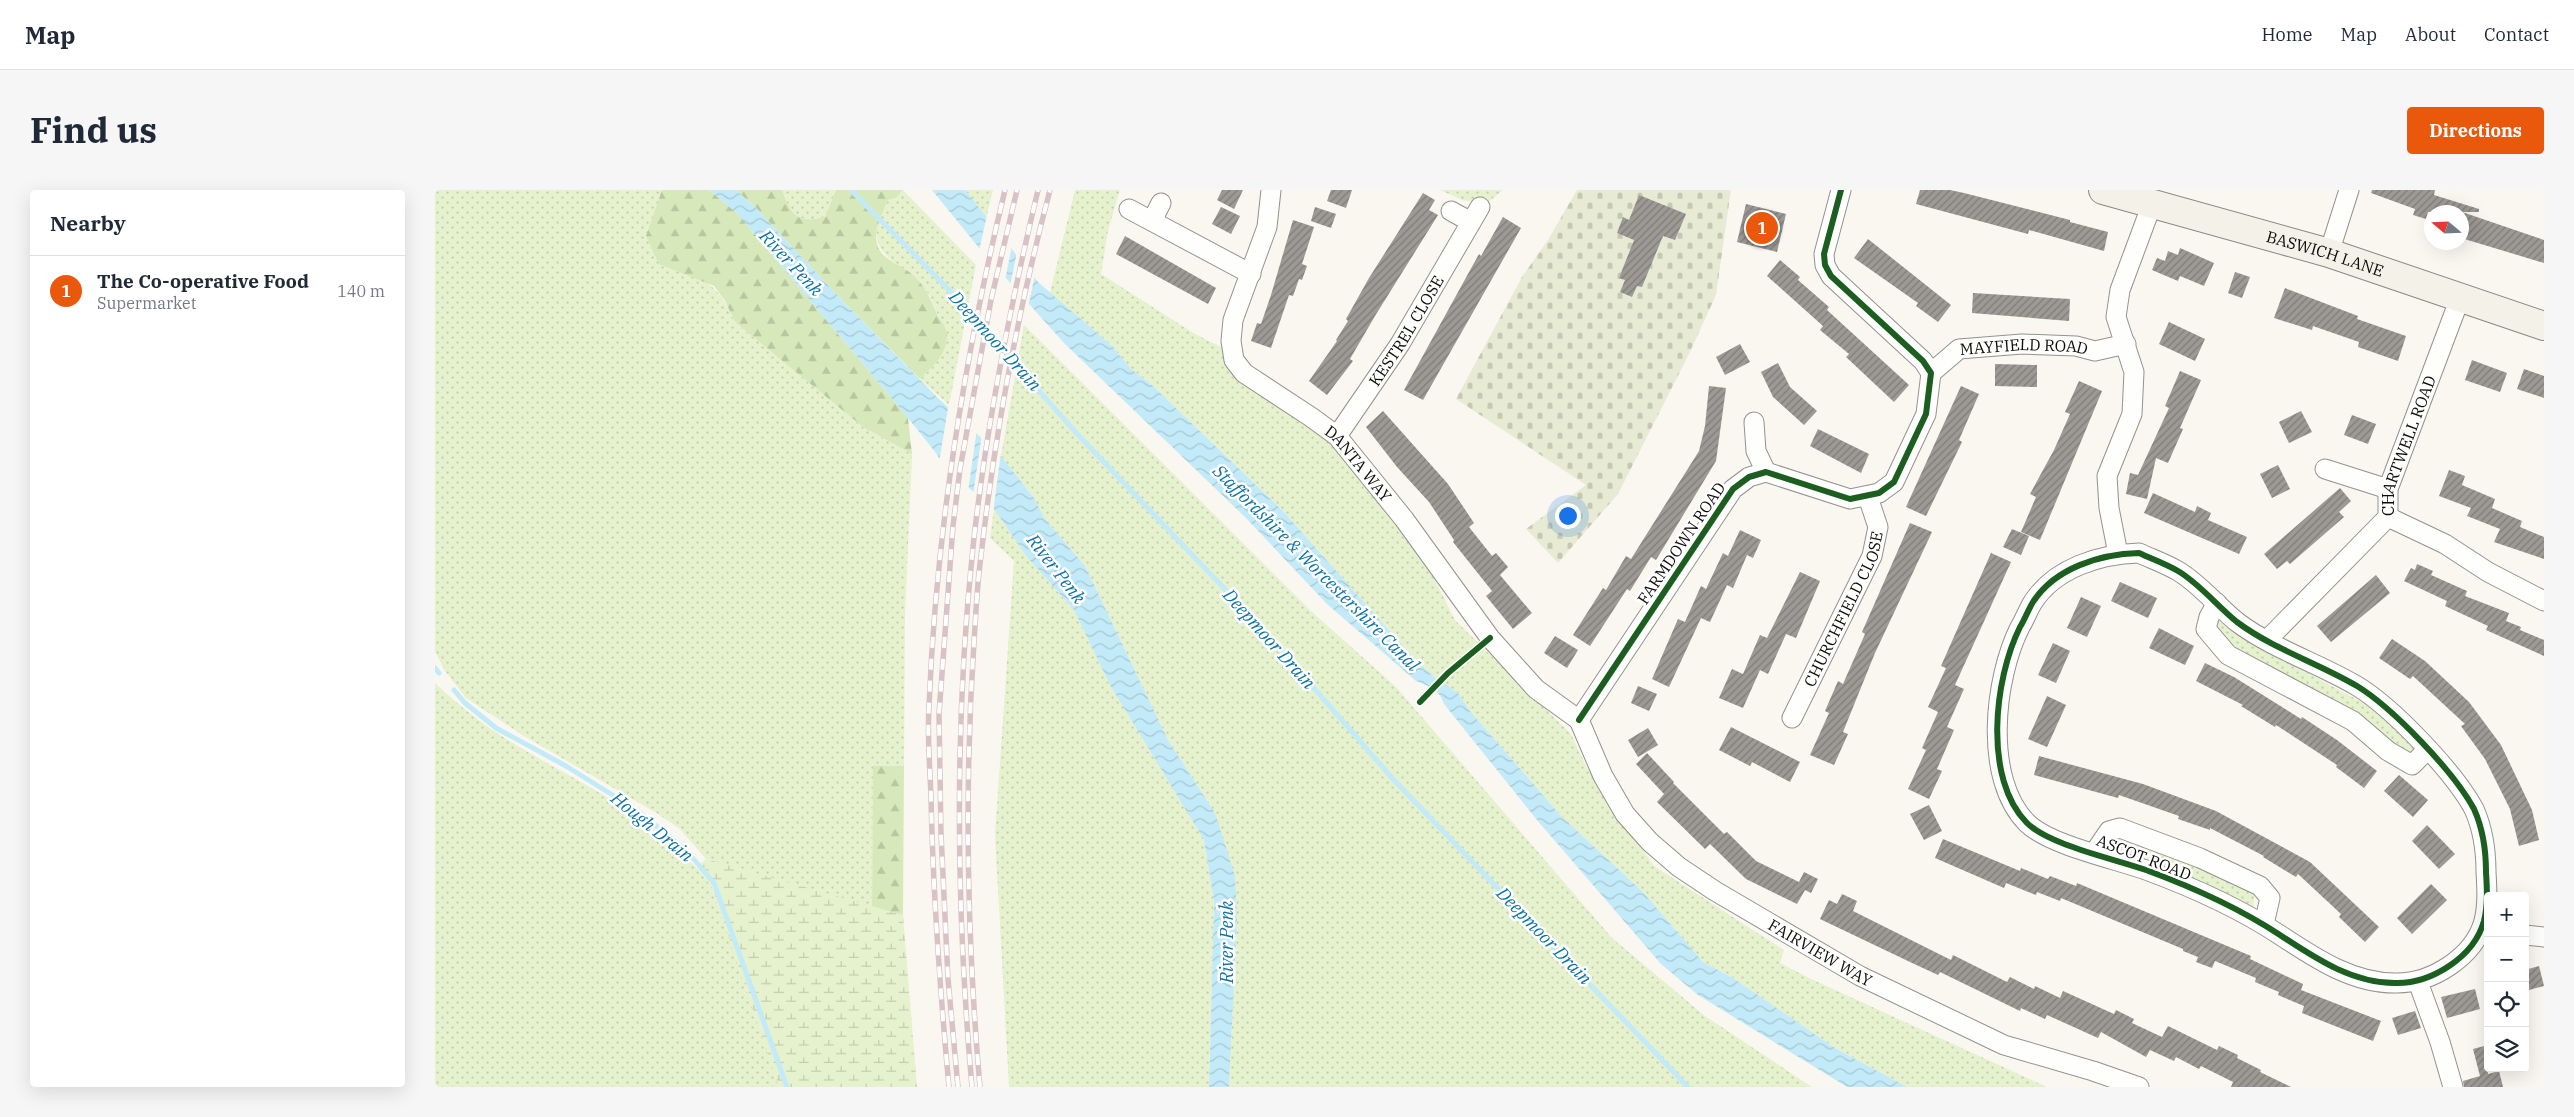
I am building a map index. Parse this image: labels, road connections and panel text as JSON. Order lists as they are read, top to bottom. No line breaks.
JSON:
{"streets":{"street":["BASWICH LANE","KESTREL CLOSE","MAYFIELD ROAD","CHARTWELL ROAD","DANTA WAY","FARMDOWN ROAD","CHURCHFIELD CLOSE","ASCOT ROAD","FAIRVIEW WAY"]},"crossings":[["BASWICH LANE","CHARTWELL ROAD"],["KESTREL CLOSE","DANTA WAY"],["CHARTWELL ROAD","ASCOT ROAD"],["DANTA WAY","FARMDOWN ROAD"],["DANTA WAY","FAIRVIEW WAY"],["FARMDOWN ROAD","FAIRVIEW WAY"]],"water":["River Penk","Deepmoor Drain","Staffordshire & Worcestershire Canal","Hough Drain"],"north":"left","page":{"header":"Map","nav":["Home","Map","About","Contact"],"title":"Find us","buttons":"Directions","heading":"Nearby","pins":"1","list":[{"mark":"1","name":"The Co-operative Food","note":"Supermarket","value":"140 m"}],"map_buttons":["+","−"]}}
